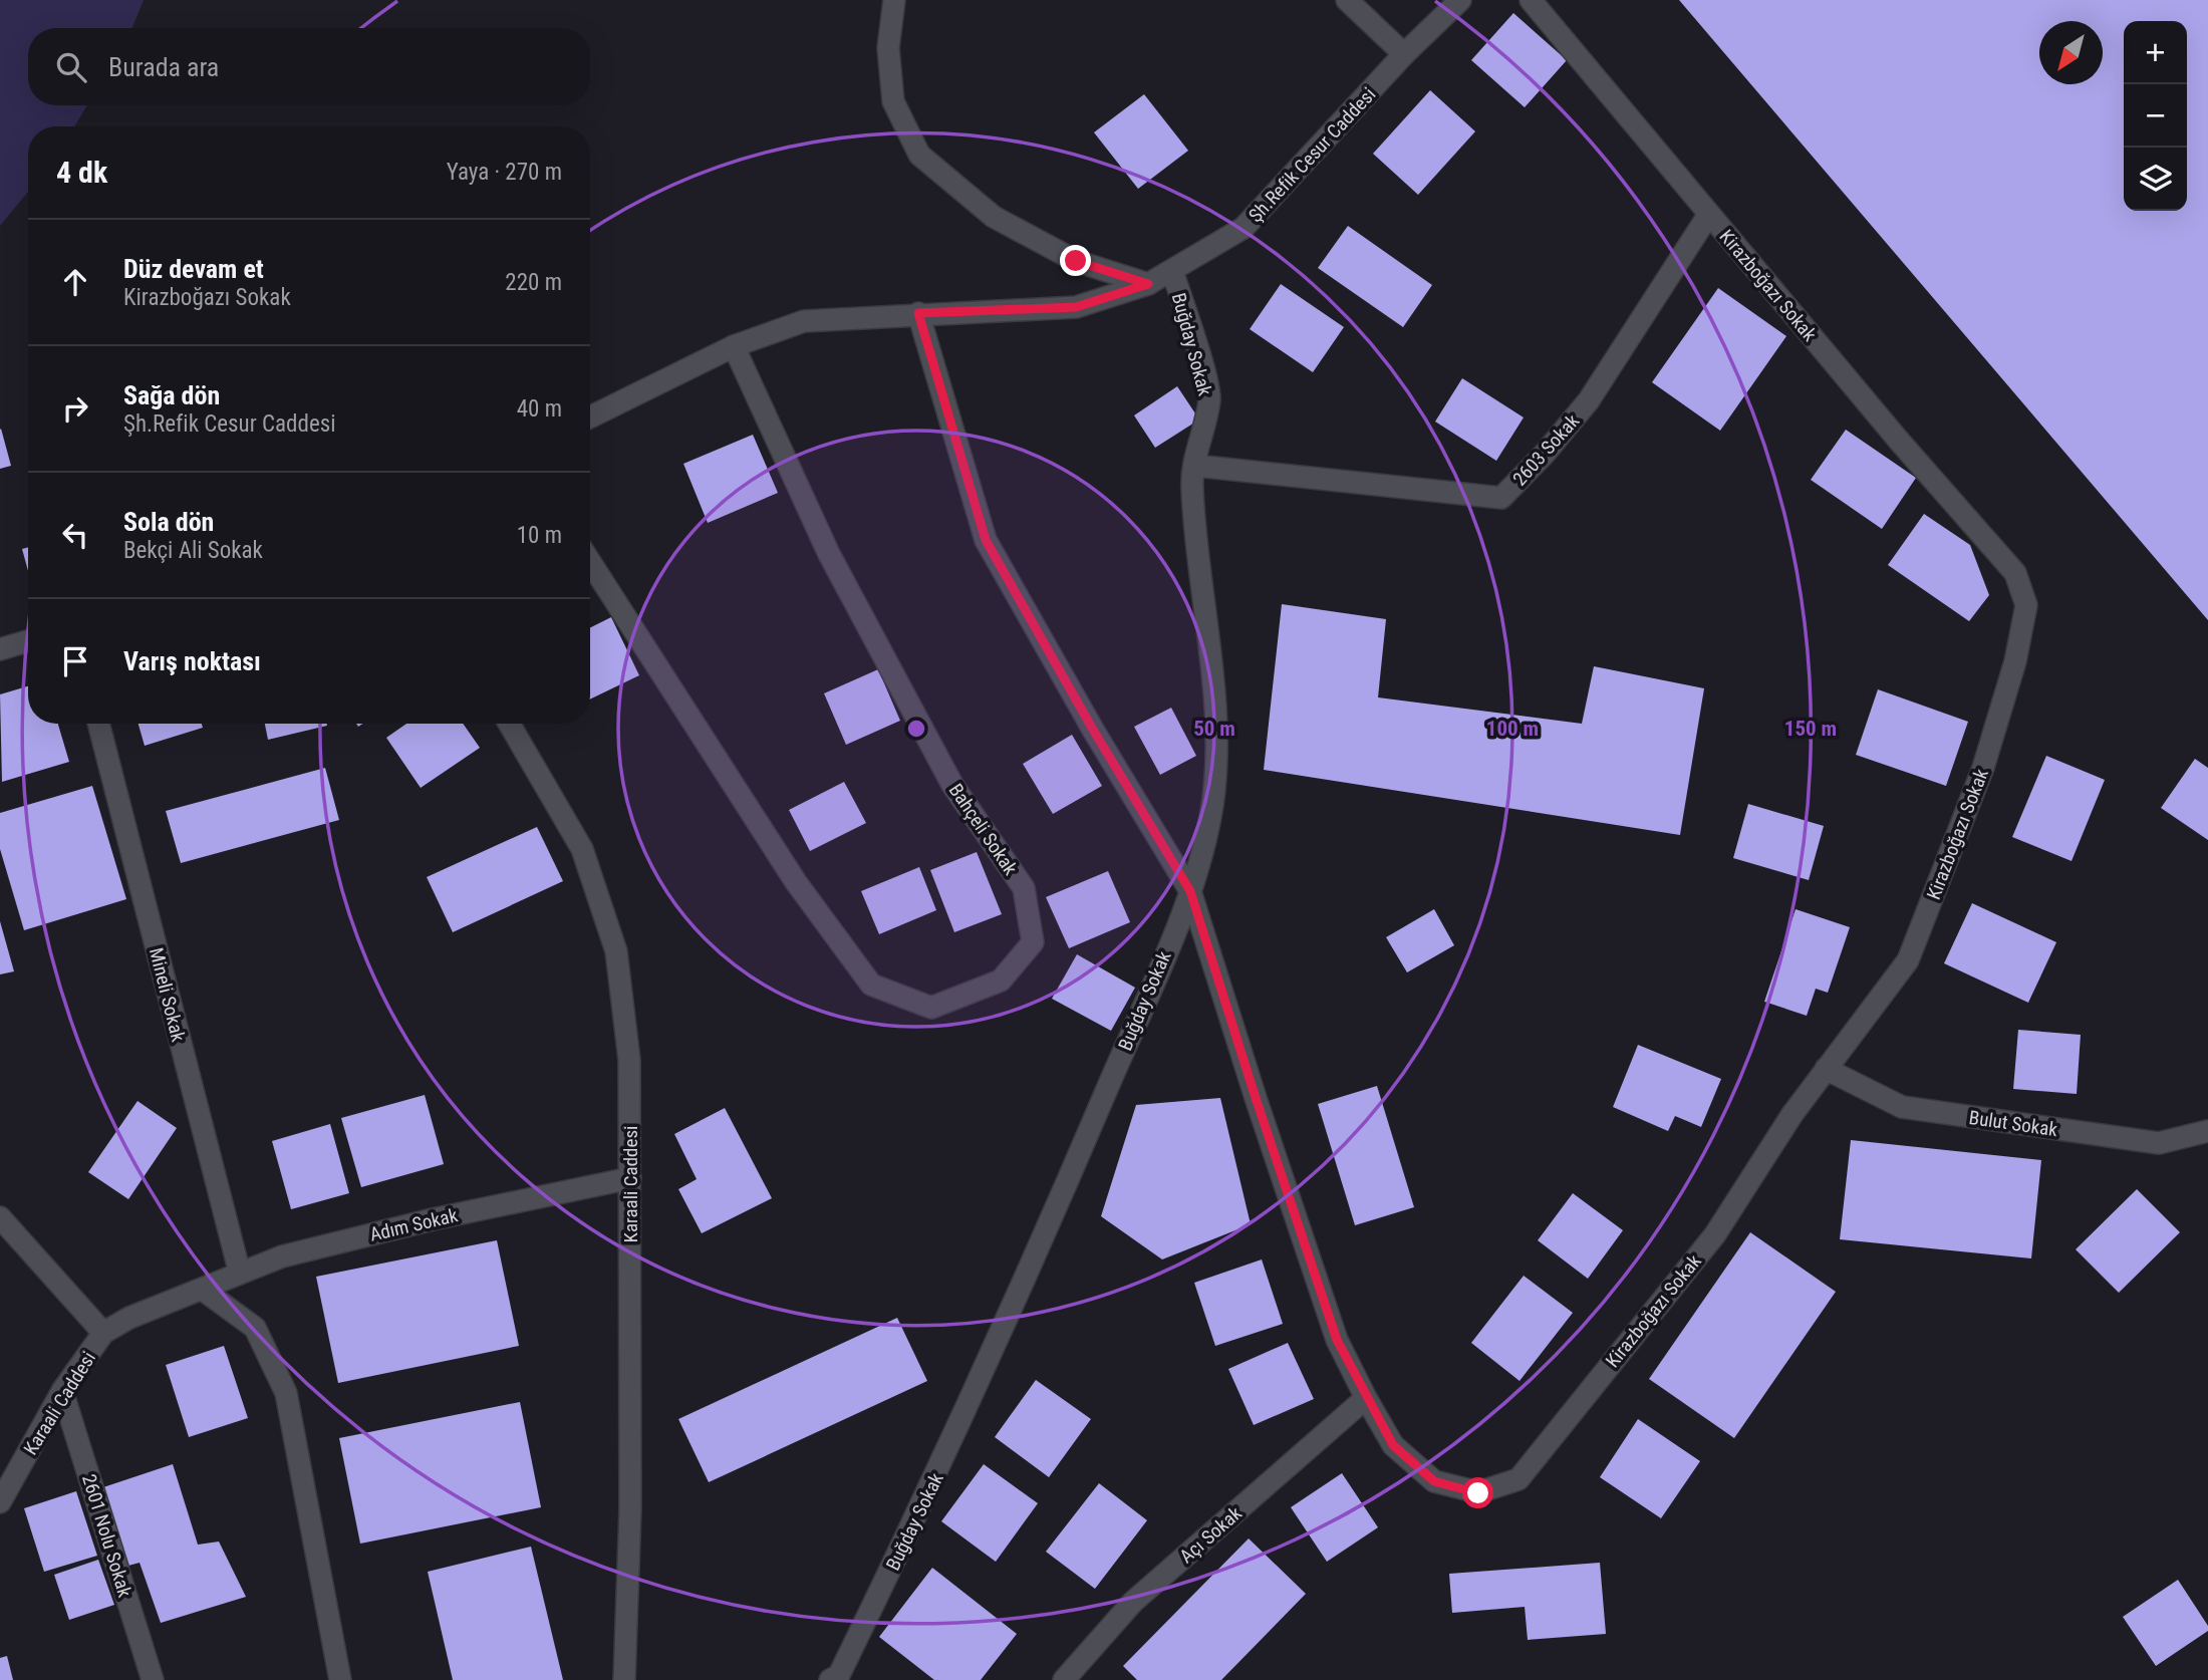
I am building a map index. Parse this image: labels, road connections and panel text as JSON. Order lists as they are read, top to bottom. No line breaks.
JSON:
{"streets":{"street":["Şh.Refik Cesur Caddesi","Kirazboğazı Sokak","Buğday Sokak","2603 Sokak","Bahçeli Sokak","Mineli Sokak","Bulut Sokak","Karaali Caddesi","Adım Sokak","Açı Sokak","2601 Nolu Sokak"]},"crossings":[["Şh.Refik Cesur Caddesi","Kirazboğazı Sokak"],["Şh.Refik Cesur Caddesi","Buğday Sokak"],["Şh.Refik Cesur Caddesi","Bahçeli Sokak"],["Kirazboğazı Sokak","Buğday Sokak"],["Kirazboğazı Sokak","2603 Sokak"],["Kirazboğazı Sokak","Bulut Sokak"],["Kirazboğazı Sokak","Açı Sokak"],["Buğday Sokak","2603 Sokak"],["Mineli Sokak","Adım Sokak"],["Karaali Caddesi","Adım Sokak"],["Karaali Caddesi","2601 Nolu Sokak"]],"north":"bottom left","page":{"map_buttons":["+","−"],"search":"Burada ara","heading":["4 dk","Yaya · 270 m"],"list":[["Düz devam et","Kirazboğazı Sokak","220 m"],["Sağa dön","Şh.Refik Cesur Caddesi","40 m"],["Sola dön","Bekçi Ali Sokak","10 m"],"Varış noktası"]},"rings":["50 m","100 m","150 m"]}
